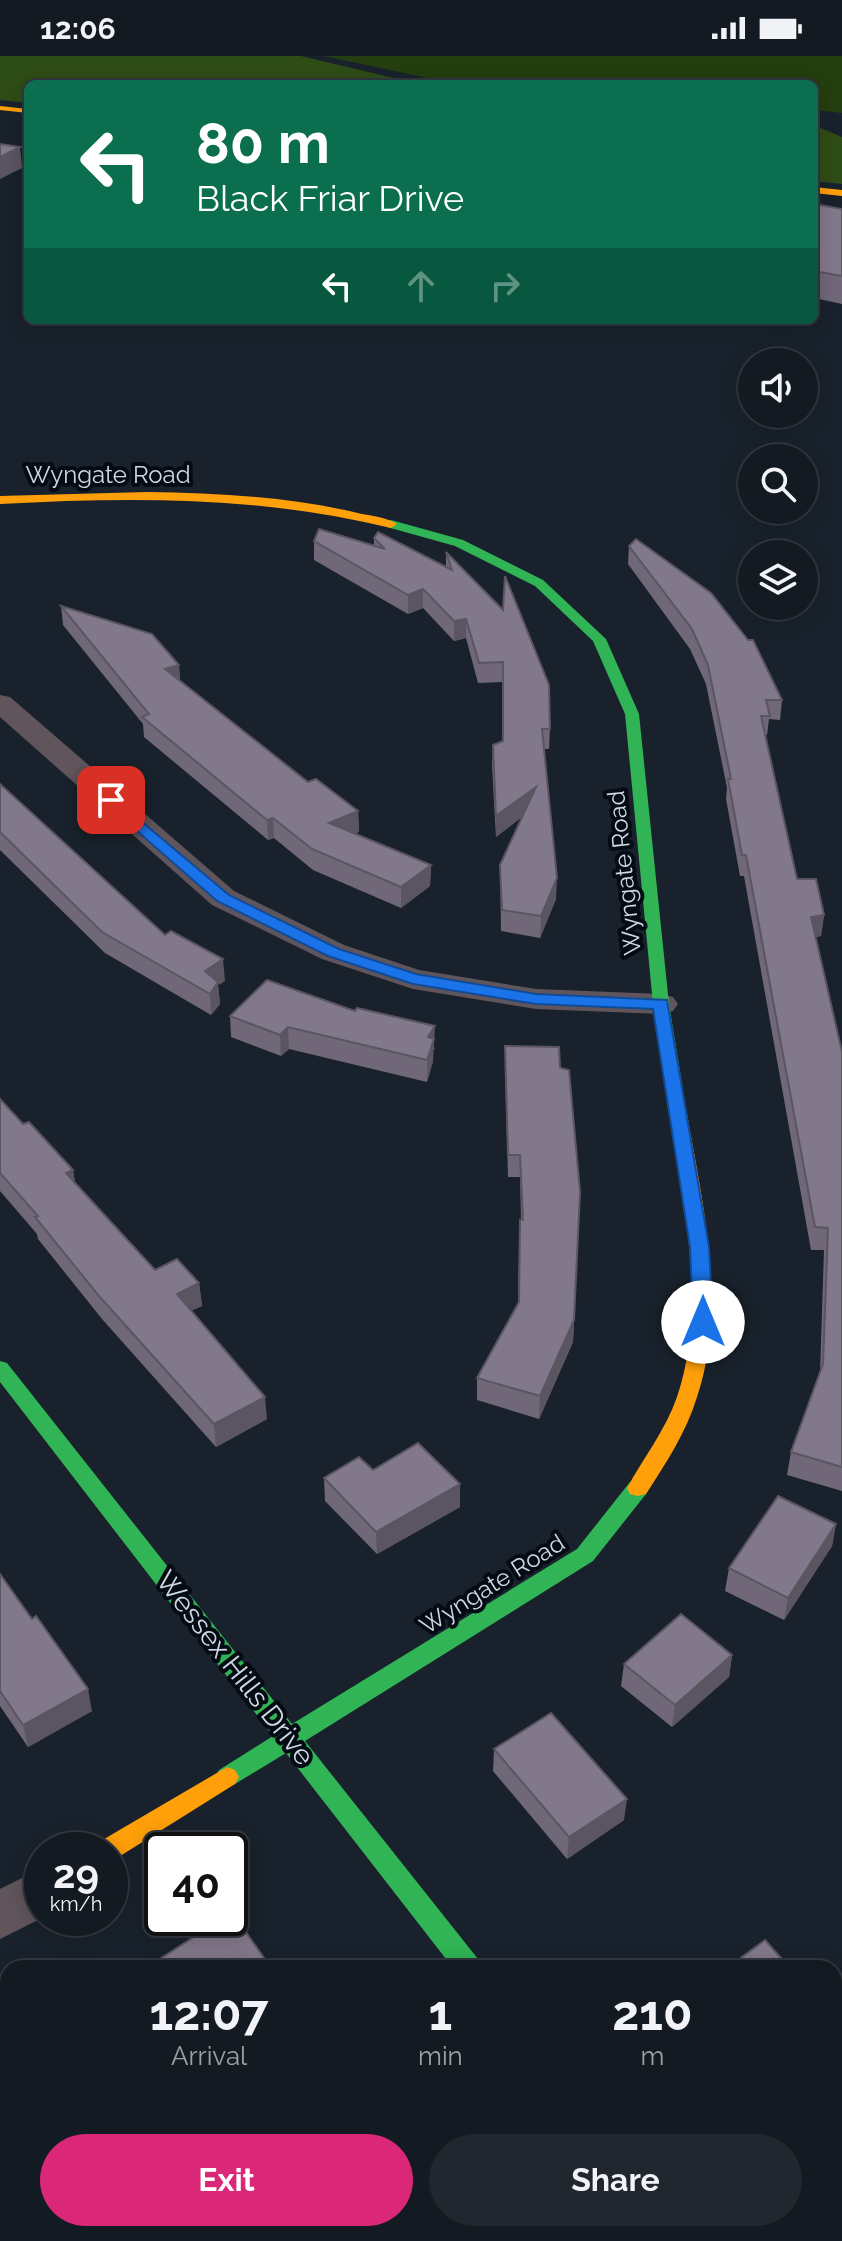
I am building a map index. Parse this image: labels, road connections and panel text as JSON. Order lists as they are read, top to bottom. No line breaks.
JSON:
{"streets":{"street":["Wyngate Road","Wessex Hills Drive"]},"crossings":[["Wyngate Road","Wessex Hills Drive"]],"page":{"status":"12:06","turn":["80 m","Black Friar Drive"],"speed":"29 km/h","limit":"40","eta":["12:07","Arrival","1","min","210","m"],"buttons":["Exit","Share"]}}
